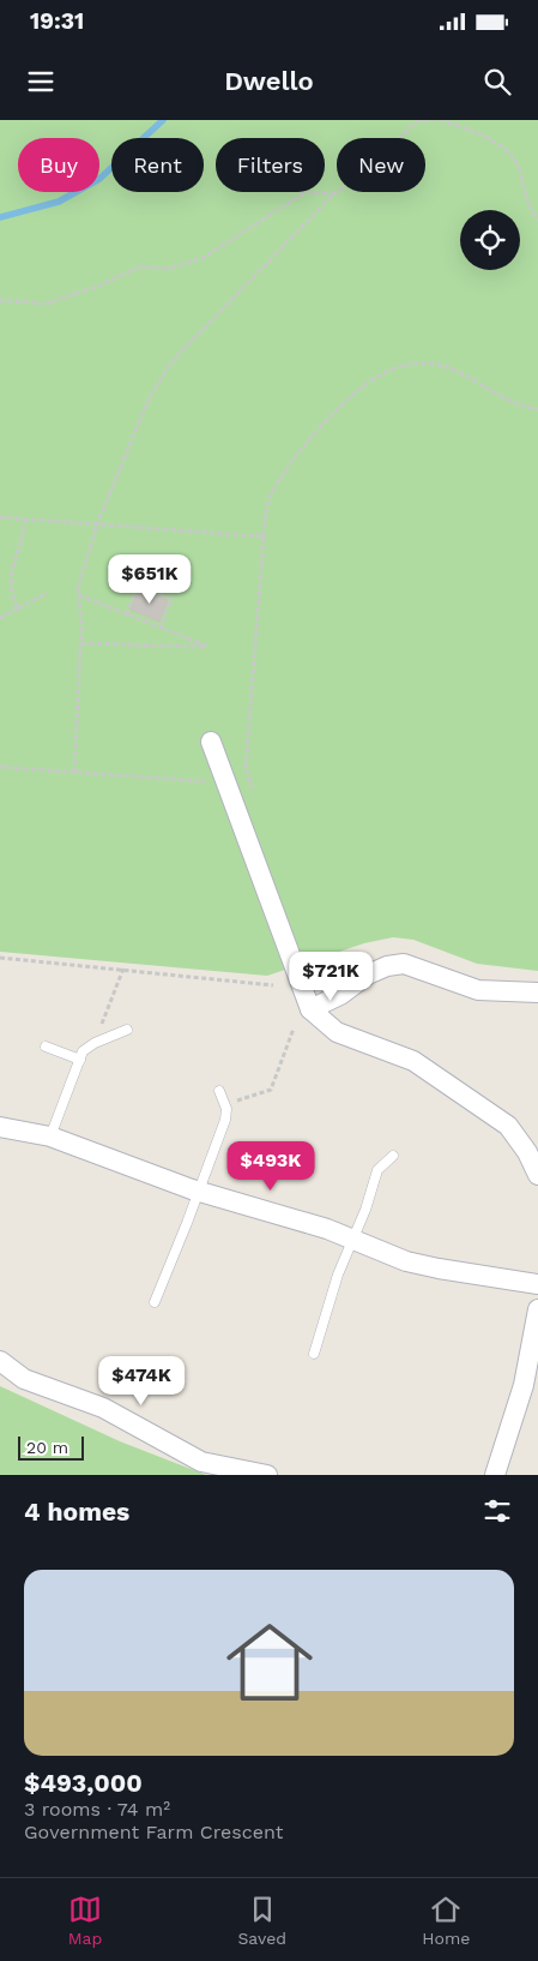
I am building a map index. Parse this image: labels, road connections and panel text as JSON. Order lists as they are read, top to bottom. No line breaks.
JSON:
{"scale_bar":"20 m","page":{"status":"19:31","header":"Dwello","chip":["Buy","Rent","Filters","New"],"price":["$651K","$721K","$493K","$474K"],"scale":"20 m","heading":"4 homes","list":[{"name":"$493,000","note":"3 rooms · 74 m² · Government Farm Crescent"}],"tabs":["Map","Saved","Home"]}}
